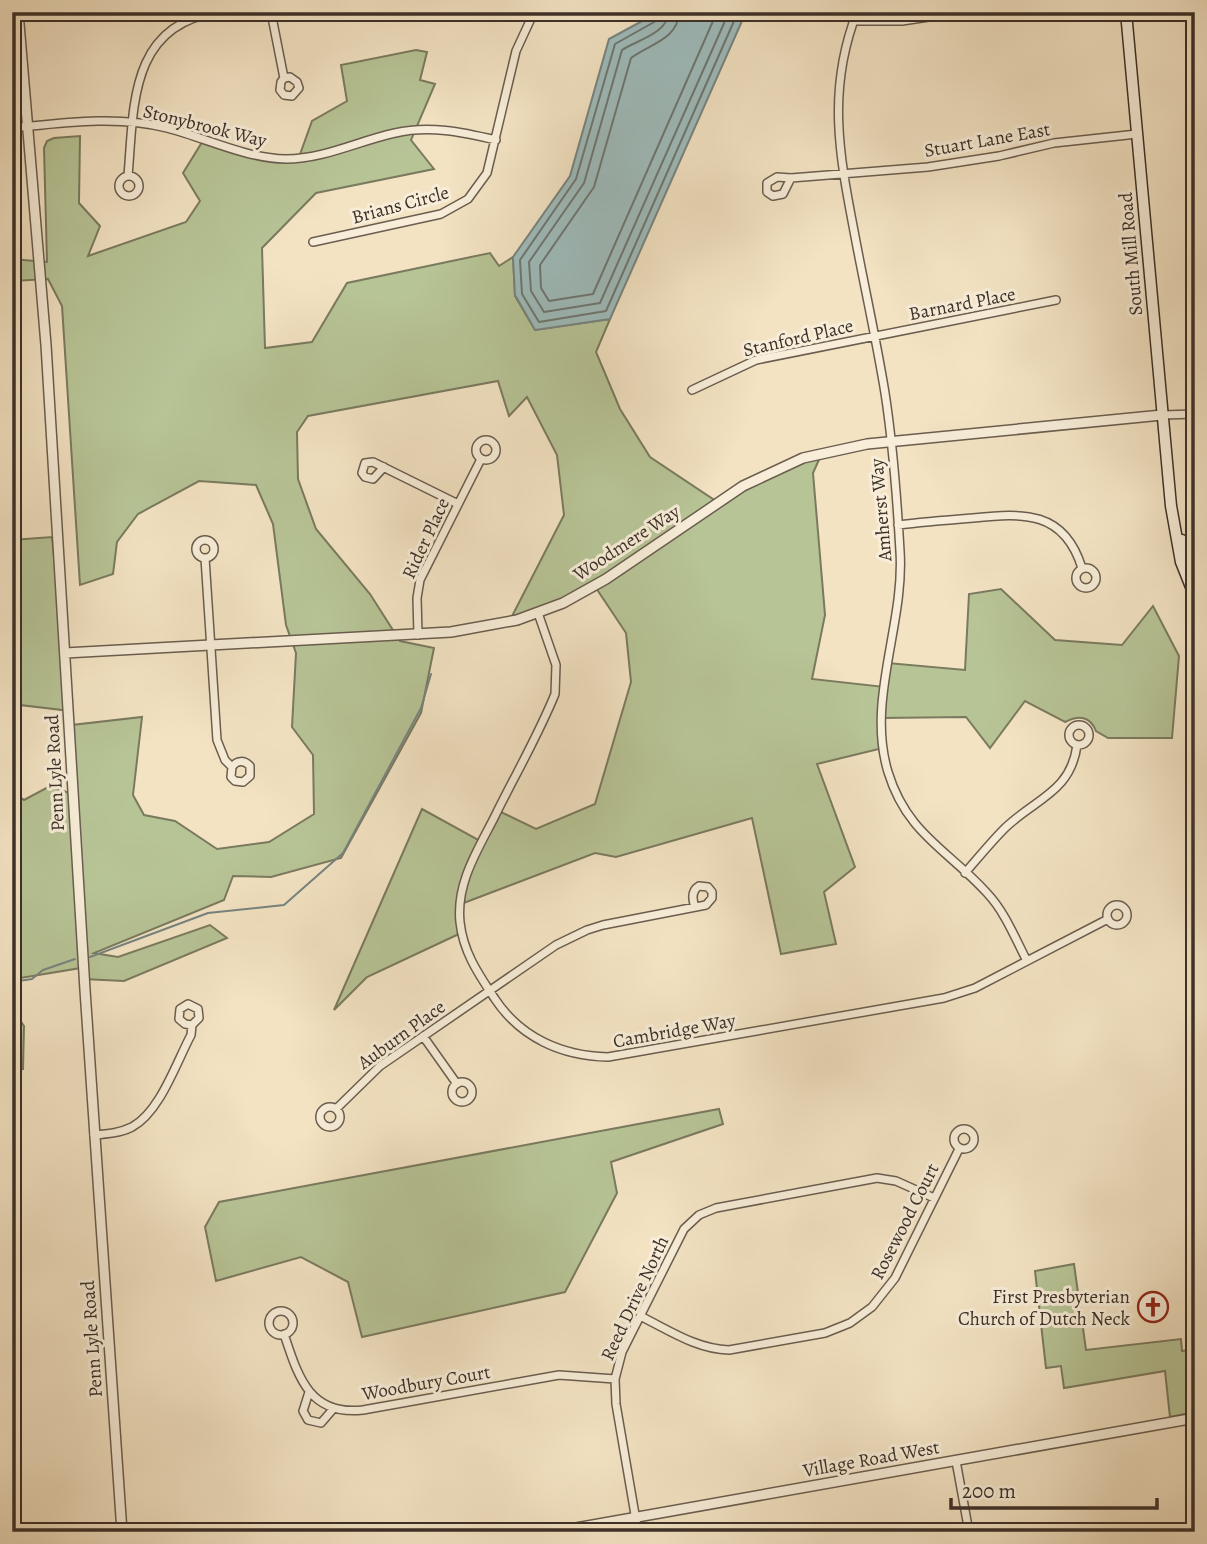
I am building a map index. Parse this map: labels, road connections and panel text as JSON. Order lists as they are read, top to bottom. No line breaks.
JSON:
{"streets":{"main road":["South Mill Road"],"street":["Stonybrook Way","Stuart Lane East","Brians Circle","Barnard Place","Stanford Place","Amherst Way","Rider Place","Woodmere Way","Penn Lyle Road","Cambridge Way","Auburn Place","Rosewood Court","Reed Drive North","Woodbury Court","Village Road West"]},"crossings":[["Stonybrook Way","Brians Circle"],["Stonybrook Way","Penn Lyle Road"],["Stuart Lane East","South Mill Road"],["Stuart Lane East","Amherst Way"],["South Mill Road","Woodmere Way"],["Barnard Place","Stanford Place"],["Barnard Place","Amherst Way"],["Stanford Place","Amherst Way"],["Amherst Way","Woodmere Way"],["Amherst Way","Cambridge Way"],["Rider Place","Woodmere Way"],["Woodmere Way","Penn Lyle Road"],["Woodmere Way","Cambridge Way"],["Cambridge Way","Auburn Place"],["Rosewood Court","Reed Drive North"],["Reed Drive North","Woodbury Court"],["Reed Drive North","Village Road West"]],"places":{"church":["First Presbyterian Church of Dutch Neck"]},"scale_bar":"200 m"}
